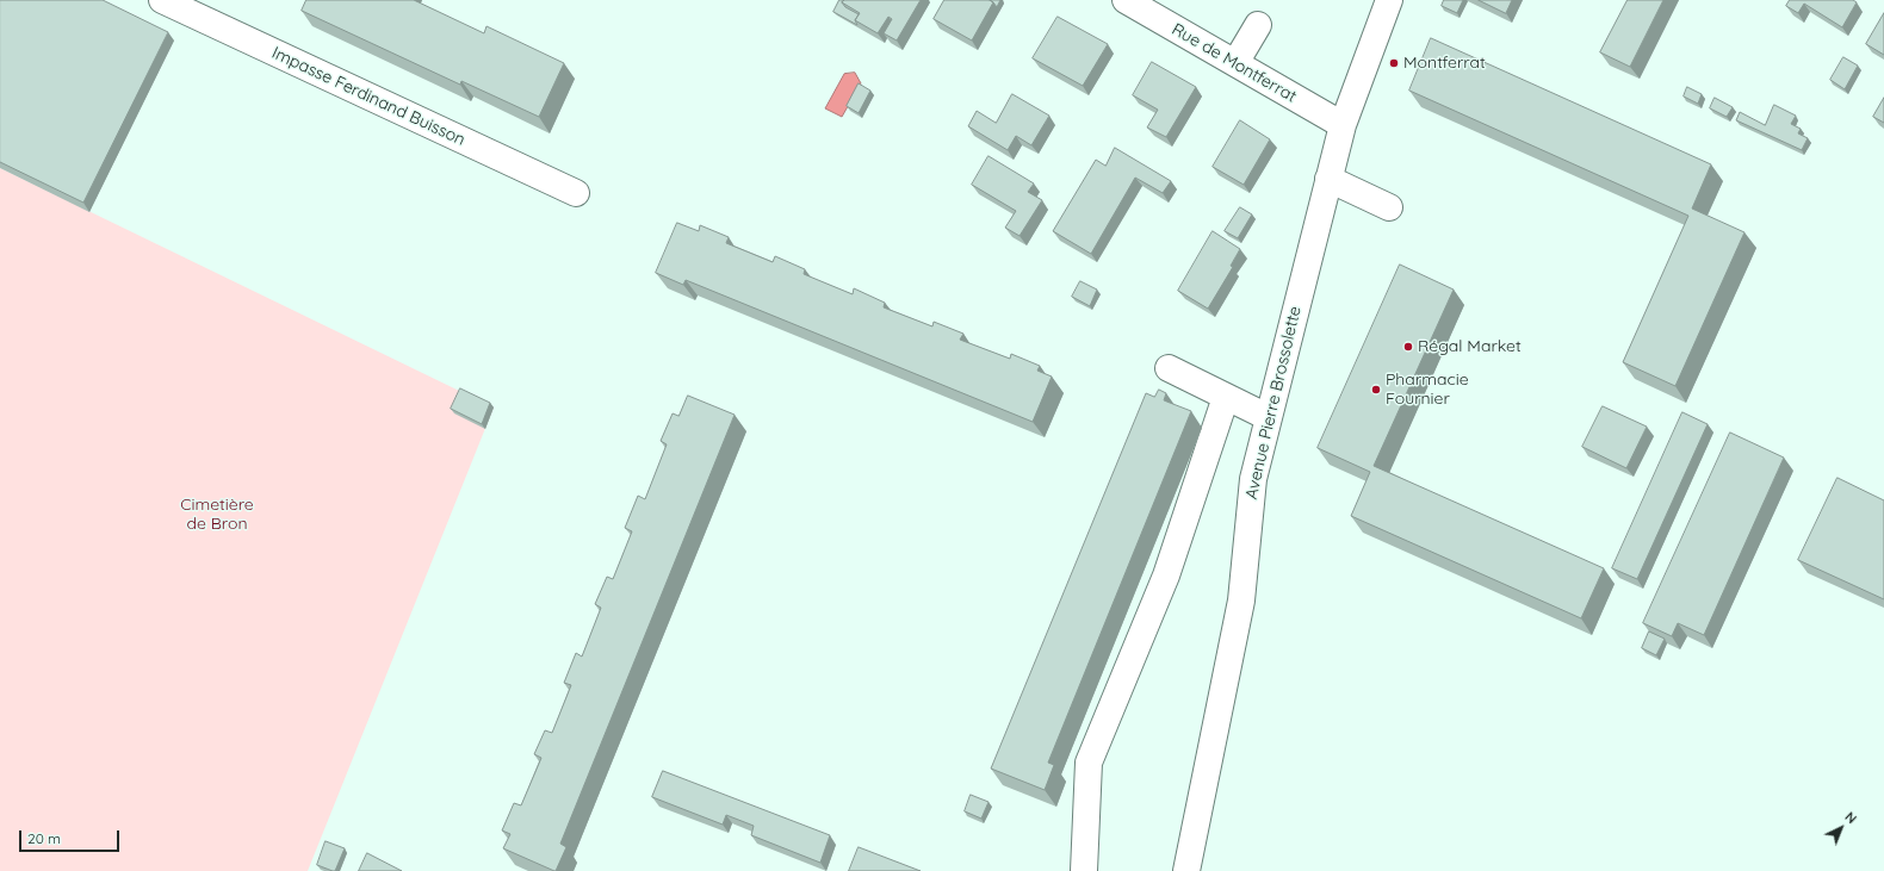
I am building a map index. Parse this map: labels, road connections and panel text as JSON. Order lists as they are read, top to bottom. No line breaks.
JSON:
{"streets":{"street":["Rue de Montferrat","Impasse Ferdinand Buisson","Avenue Pierre Brossolette"]},"crossings":[["Rue de Montferrat","Avenue Pierre Brossolette"]],"parks":["Cimetière de Bron"],"places":["Montferrat","Régal Market","Pharmacie Fournier"],"scale_bar":"20 m","north":"top right"}
